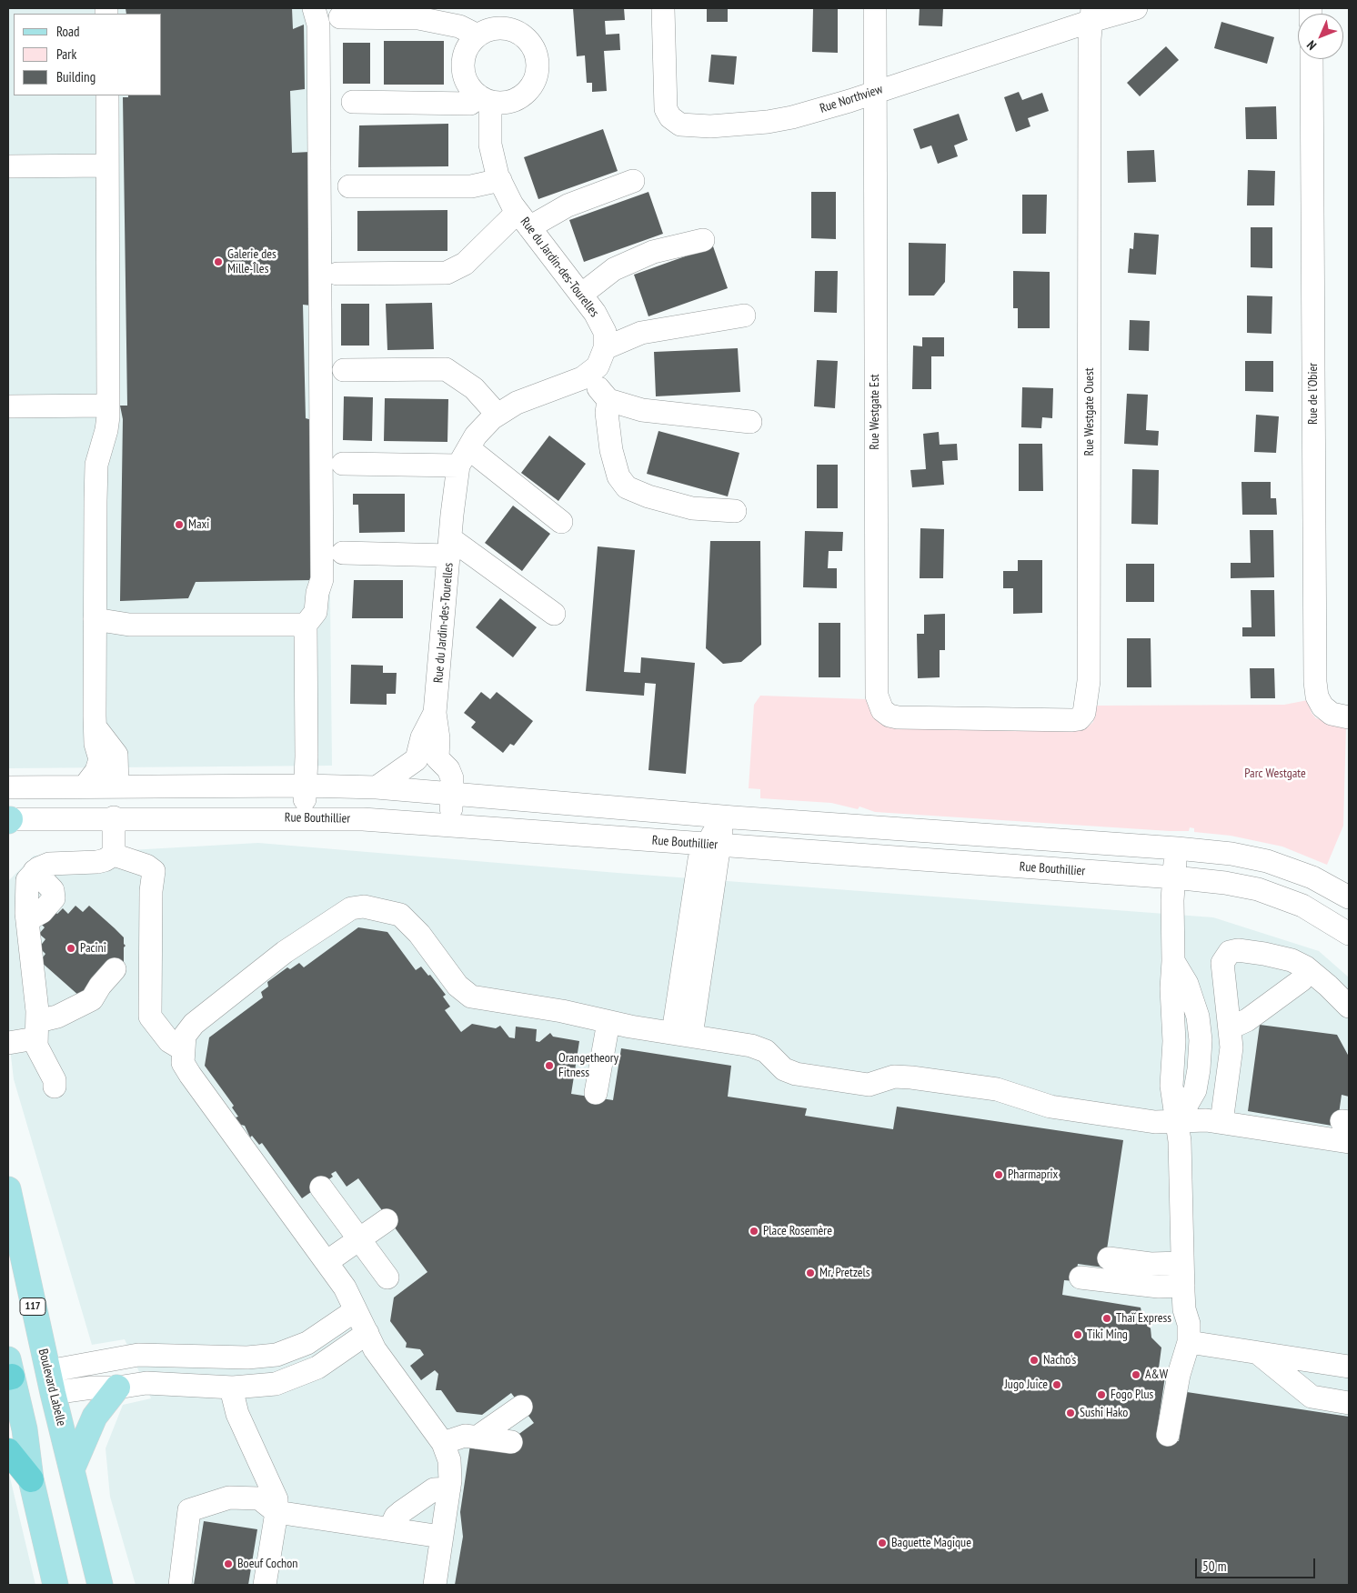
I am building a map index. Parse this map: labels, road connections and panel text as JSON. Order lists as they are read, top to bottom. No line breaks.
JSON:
{"streets":{"main road":["117","Boulevard Labelle"],"street":["Rue Northview","Rue du Jardin-des-Tourelles","Rue de l'Obier","Rue Westgate Est","Rue Westgate Ouest","Rue Bouthillier"]},"crossings":[["Rue Northview","Rue Westgate Est"],["Rue Northview","Rue Westgate Ouest"],["Rue du Jardin-des-Tourelles","Rue Bouthillier"],["Rue Westgate Est","Rue Westgate Ouest"]],"parks":["Parc Westgate"],"places":["Galerie des Mille-Îles","Maxi","Pacini","Orangetheory Fitness","Pharmaprix","Place Rosemère","Mr. Pretzels","Thaï Express","Tiki Ming","Nacho's","A&W","Jugo Juice","Fogo Plus","Sushi Hako","Baguette Magique","Boeuf Cochon"],"legend":["Road","Park","Building"],"scale_bar":"50 m","north":"bottom left"}
